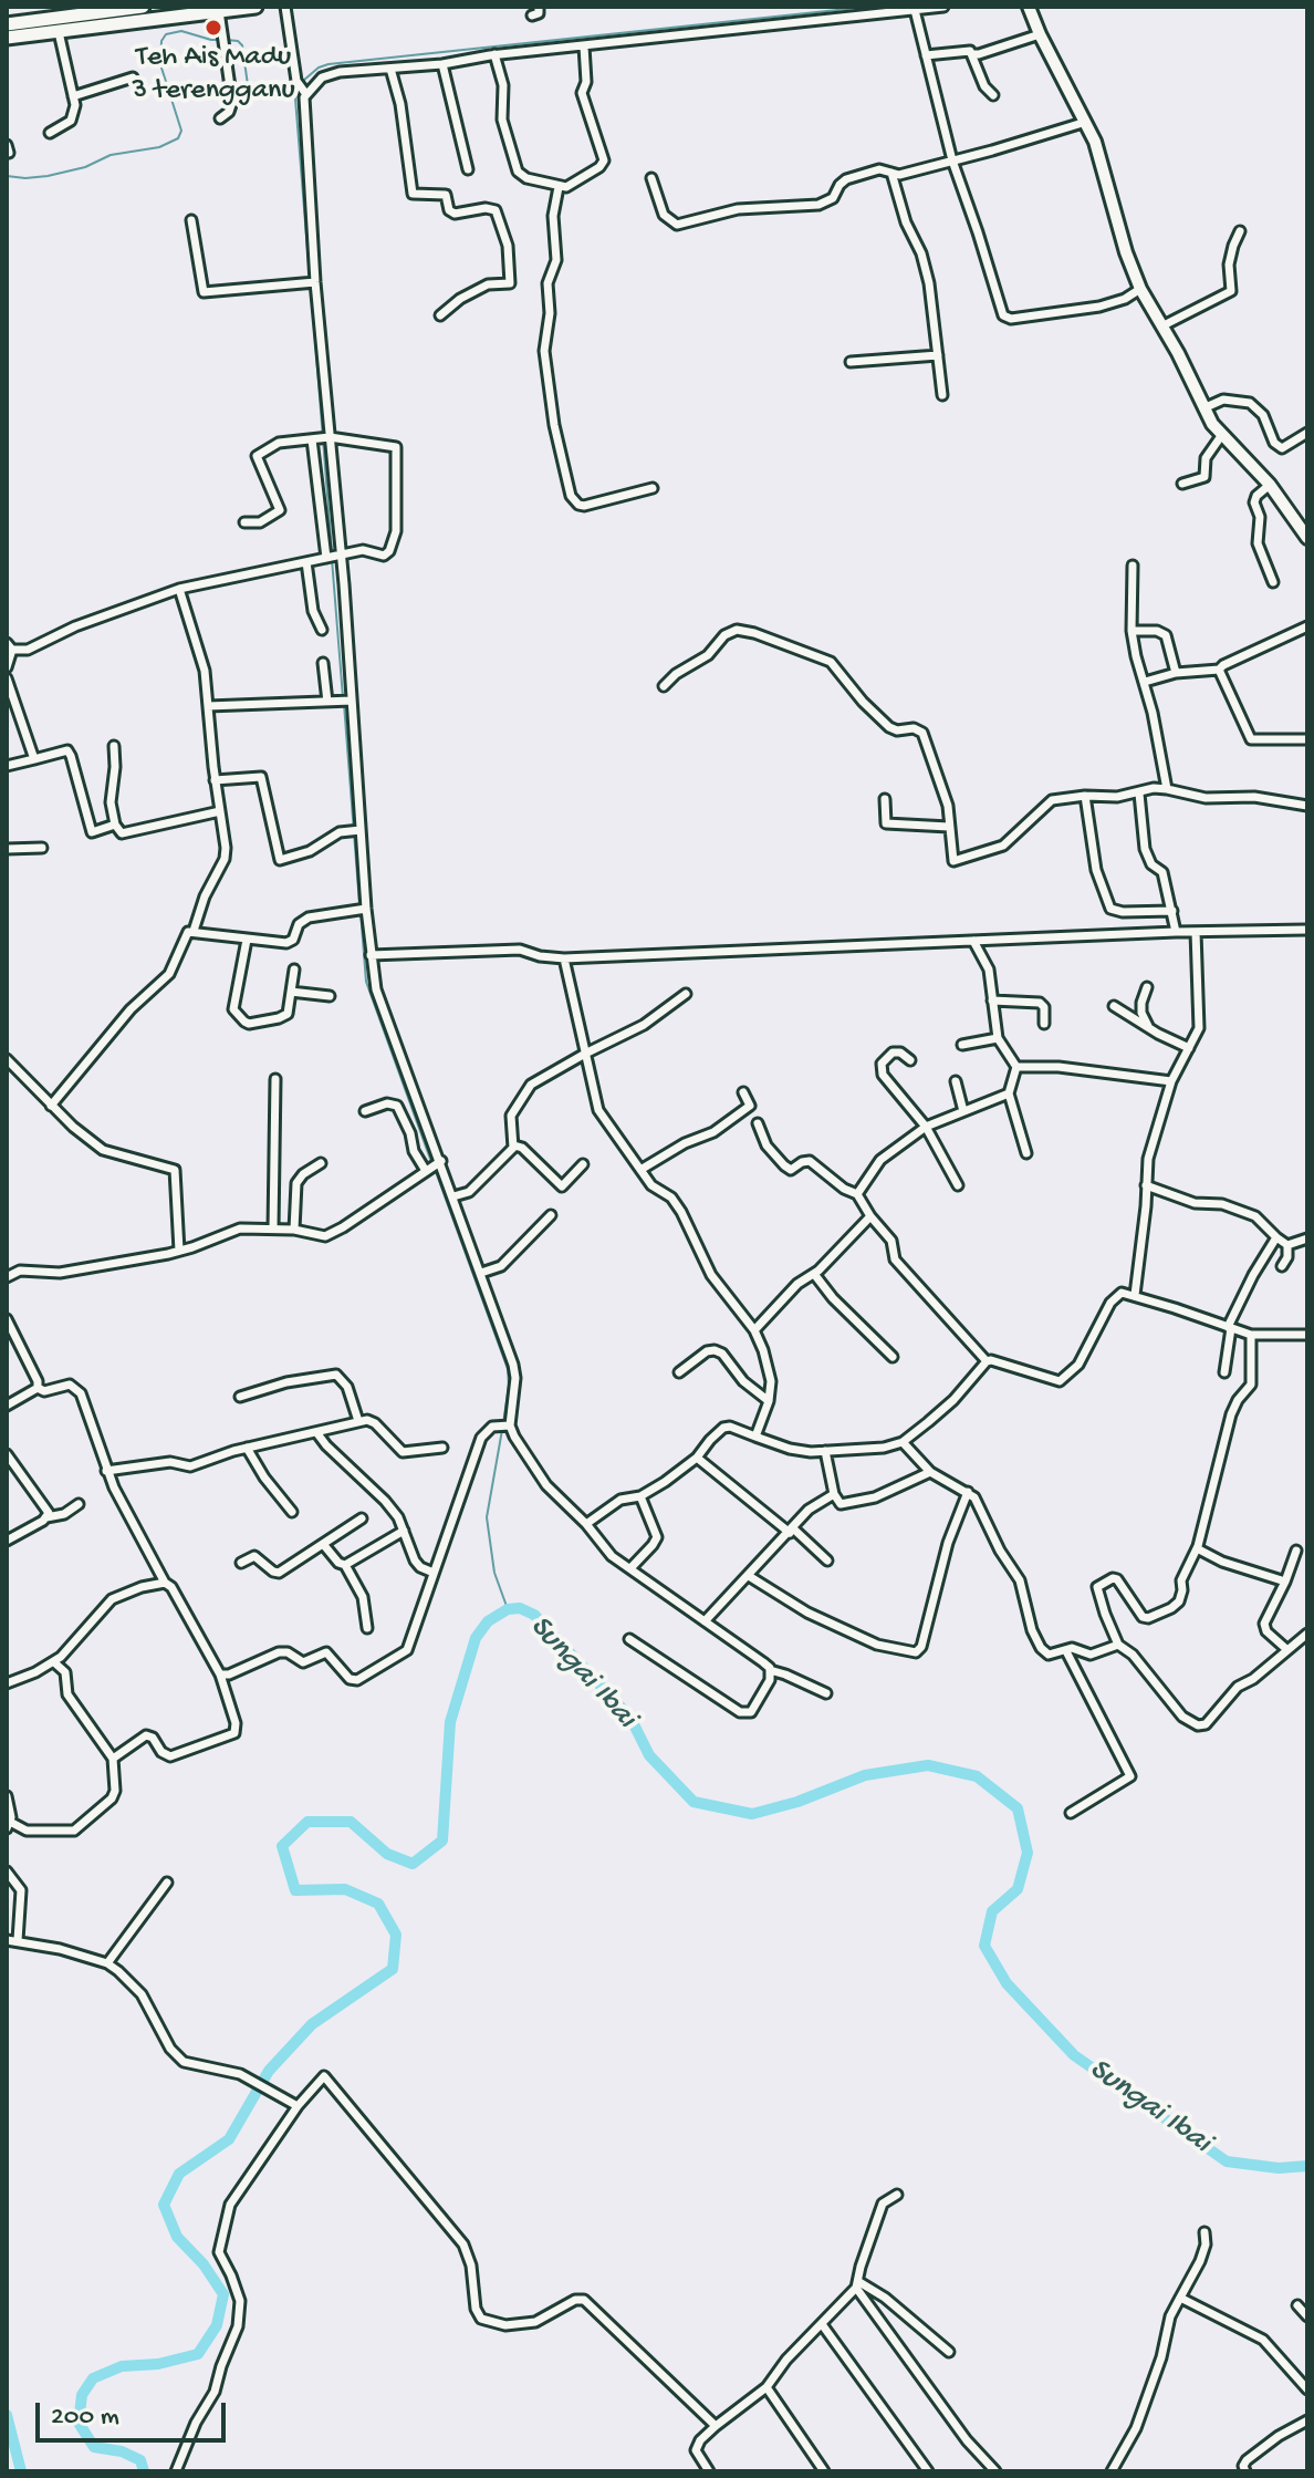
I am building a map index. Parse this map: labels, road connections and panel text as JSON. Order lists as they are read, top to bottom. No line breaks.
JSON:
{"water":["Sungai Ibai"],"places":["Teh Ais Madu 3 terengganu"],"scale_bar":"200 m"}
